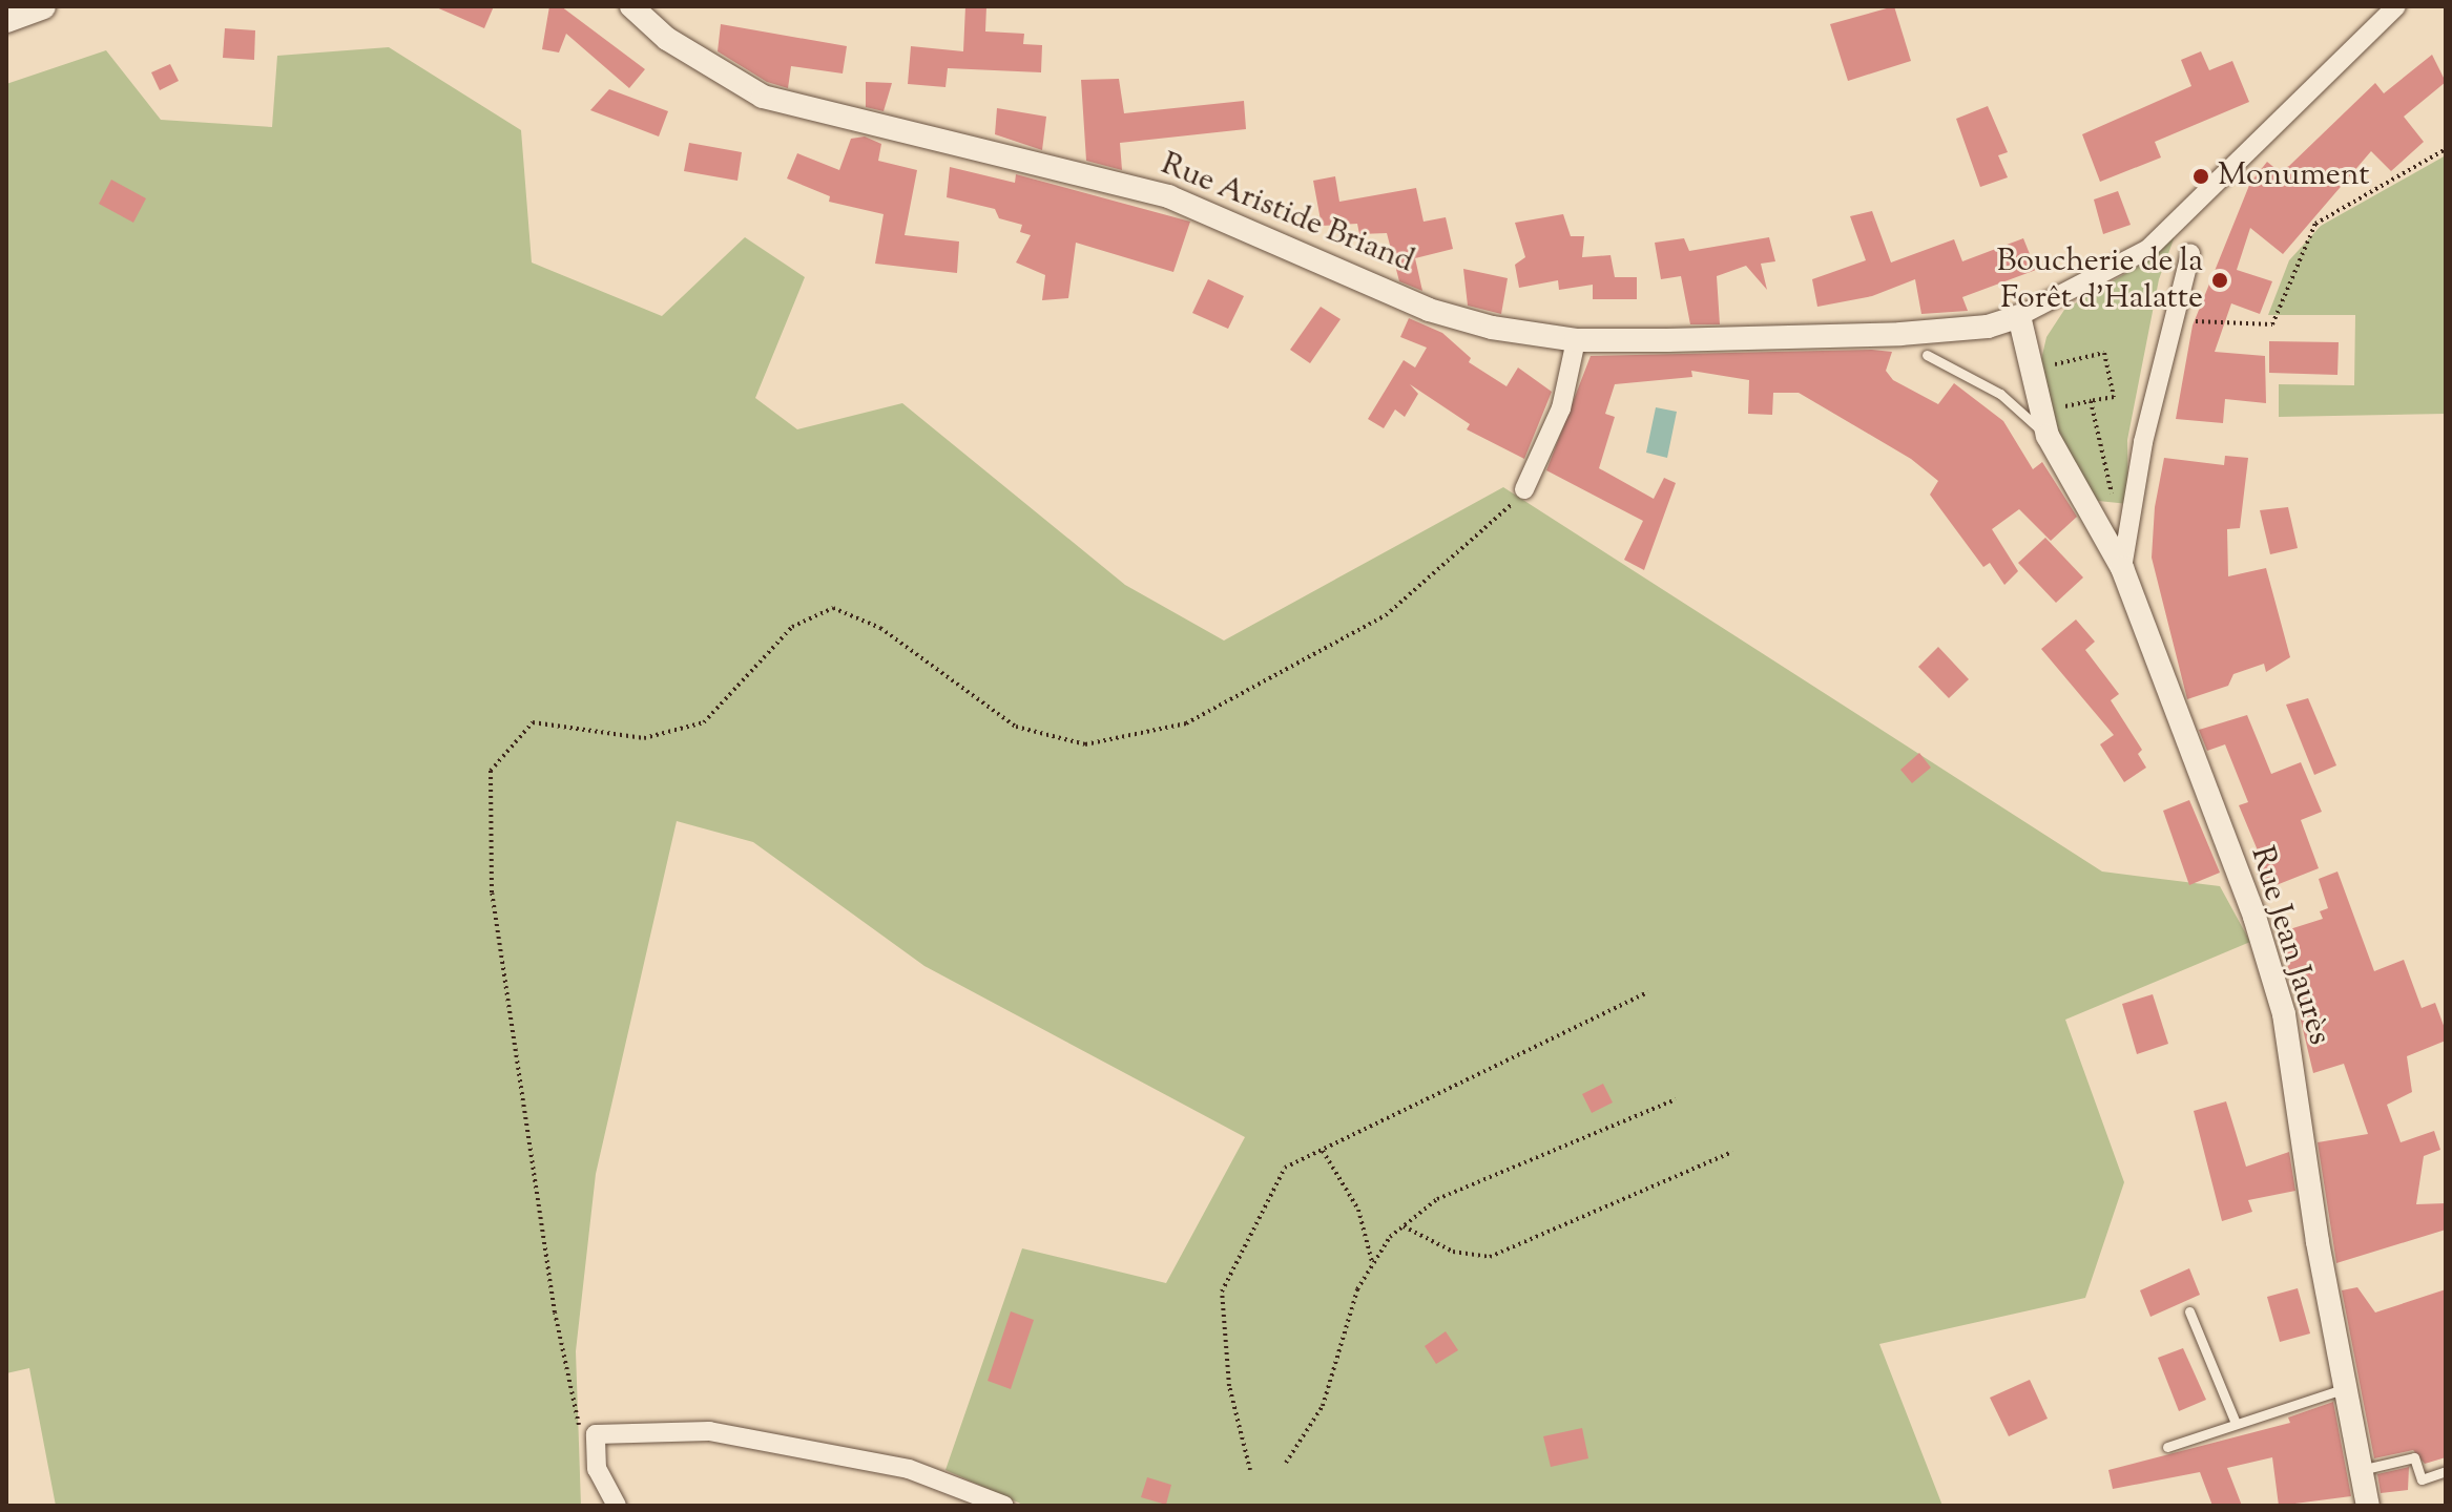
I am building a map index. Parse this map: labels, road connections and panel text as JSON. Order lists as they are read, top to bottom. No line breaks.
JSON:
{"streets":{"street":["Rue Aristide Briand","Rue Jean Jaurès"]},"crossings":[["Rue Aristide Briand","Rue Jean Jaurès"]],"places":["Monument","Boucherie de la Forêt d'Halatte"]}
